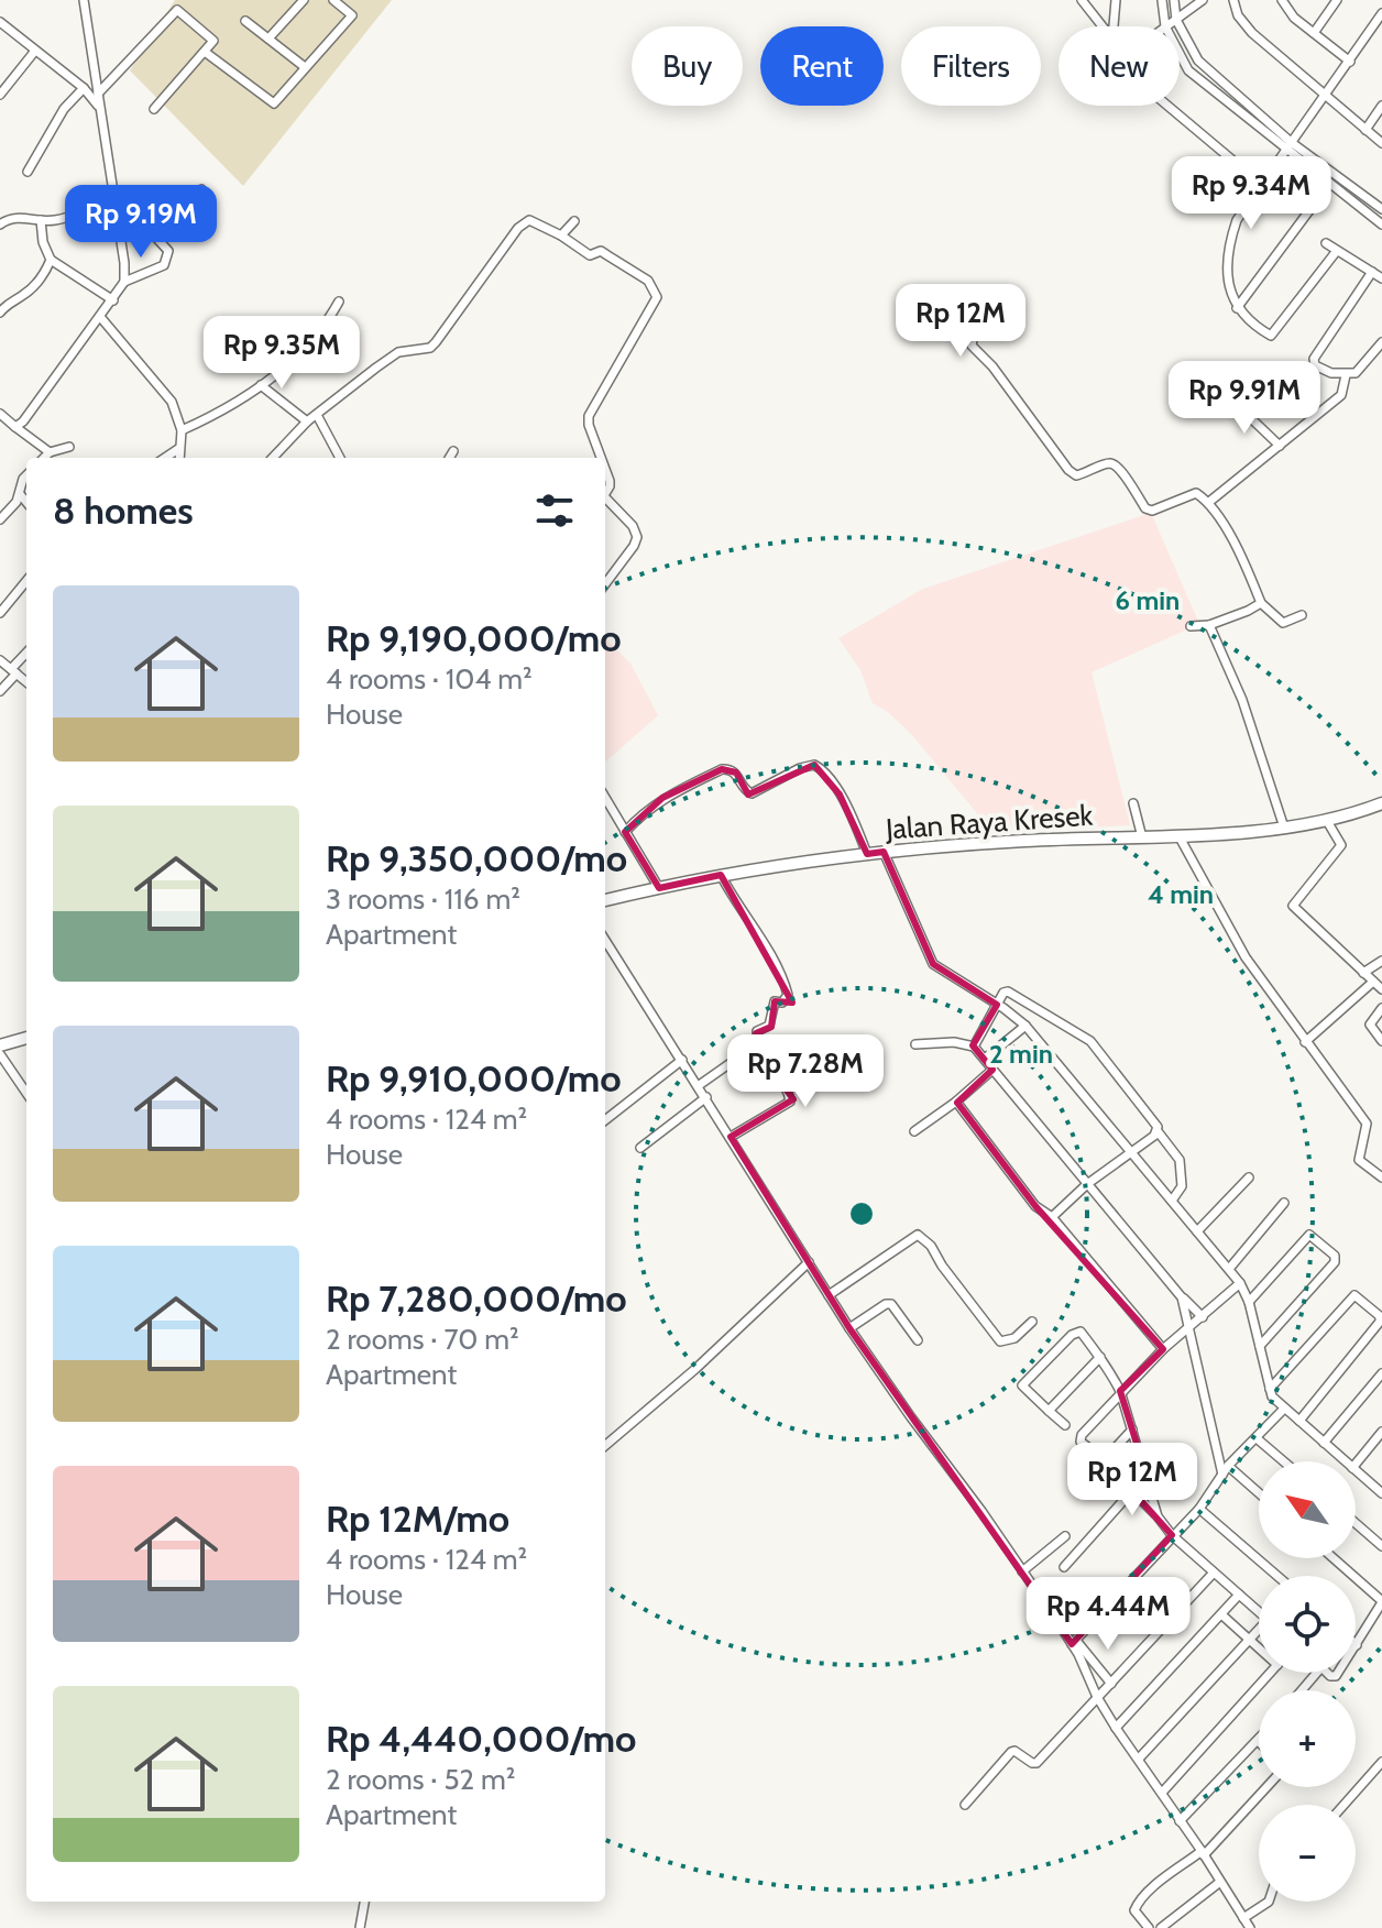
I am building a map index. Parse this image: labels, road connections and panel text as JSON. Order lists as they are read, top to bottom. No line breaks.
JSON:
{"streets":{"main road":["Jalan Raya Kresek"]},"north":"top left","page":{"chip":["Buy","Rent","Filters","New"],"price":["Rp 9.34M","Rp 9.19M","Rp 12M","Rp 9.35M","Rp 9.91M","Rp 7.28M","Rp 12M","Rp 4.44M"],"heading":"8 homes","list":[{"name":"Rp 9,190,000/mo","note":"4 rooms · 104 m² · House"},{"name":"Rp 9,350,000/mo","note":"3 rooms · 116 m² · Apartment"},{"name":"Rp 9,910,000/mo","note":"4 rooms · 124 m² · House"},{"name":"Rp 7,280,000/mo","note":"2 rooms · 70 m² · Apartment"},{"name":"Rp 12M/mo","note":"4 rooms · 124 m² · House"},{"name":"Rp 4,440,000/mo","note":"2 rooms · 52 m² · Apartment"}],"map_buttons":["+","−"]},"rings":["6 min","4 min","2 min"]}
